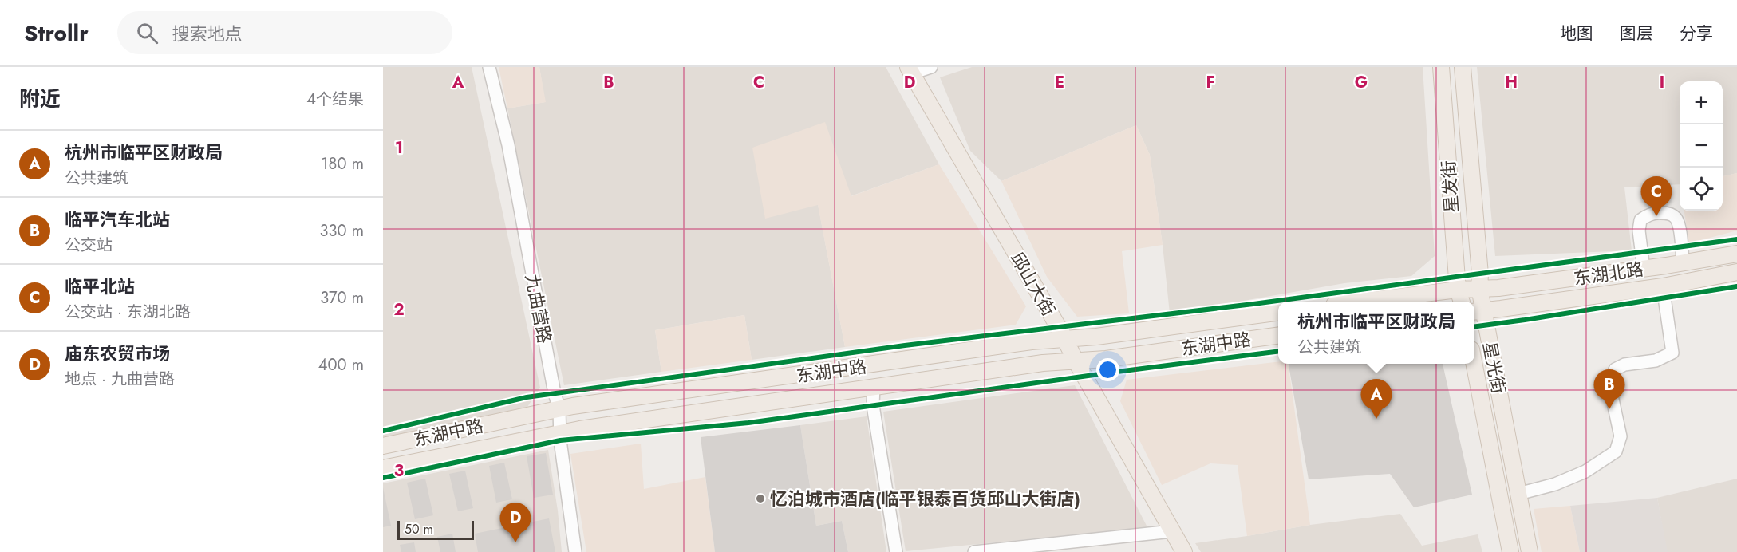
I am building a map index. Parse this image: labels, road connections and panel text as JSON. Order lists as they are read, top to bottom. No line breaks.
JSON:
{"streets":{"main road":["星发街","东湖北路","邱山大街","东湖中路","星光街"],"street":["九曲营路"]},"crossings":[["东湖北路","星光街"],["邱山大街","东湖中路"],["九曲营路","东湖中路"]],"places":["忆泊城市酒店(临平银泰百货邱山大街店)"],"scale_bar":"50 m","page":{"header":"Strollr","search":"搜索地点","nav":["地图","图层","分享"],"heading":["附近","4个结果"],"map_buttons":["+","−"],"list":[{"mark":"A","name":"杭州市临平区财政局","note":"公共建筑","value":"180 m"},{"mark":"B","name":"临平汽车北站","note":"公交站","value":"330 m"},{"mark":"C","name":"临平北站","note":"公交站 · 东湖北路","value":"370 m"},{"mark":"D","name":"庙东农贸市场","note":"地点 · 九曲营路","value":"400 m"}],"pins":["C","B","A","D"],"popup":["杭州市临平区财政局","公共建筑"],"scale":"50 m"},"grid":{"columns":["A","B","C","D","E","F","G","H","I"],"rows":["1","2","3"]}}
